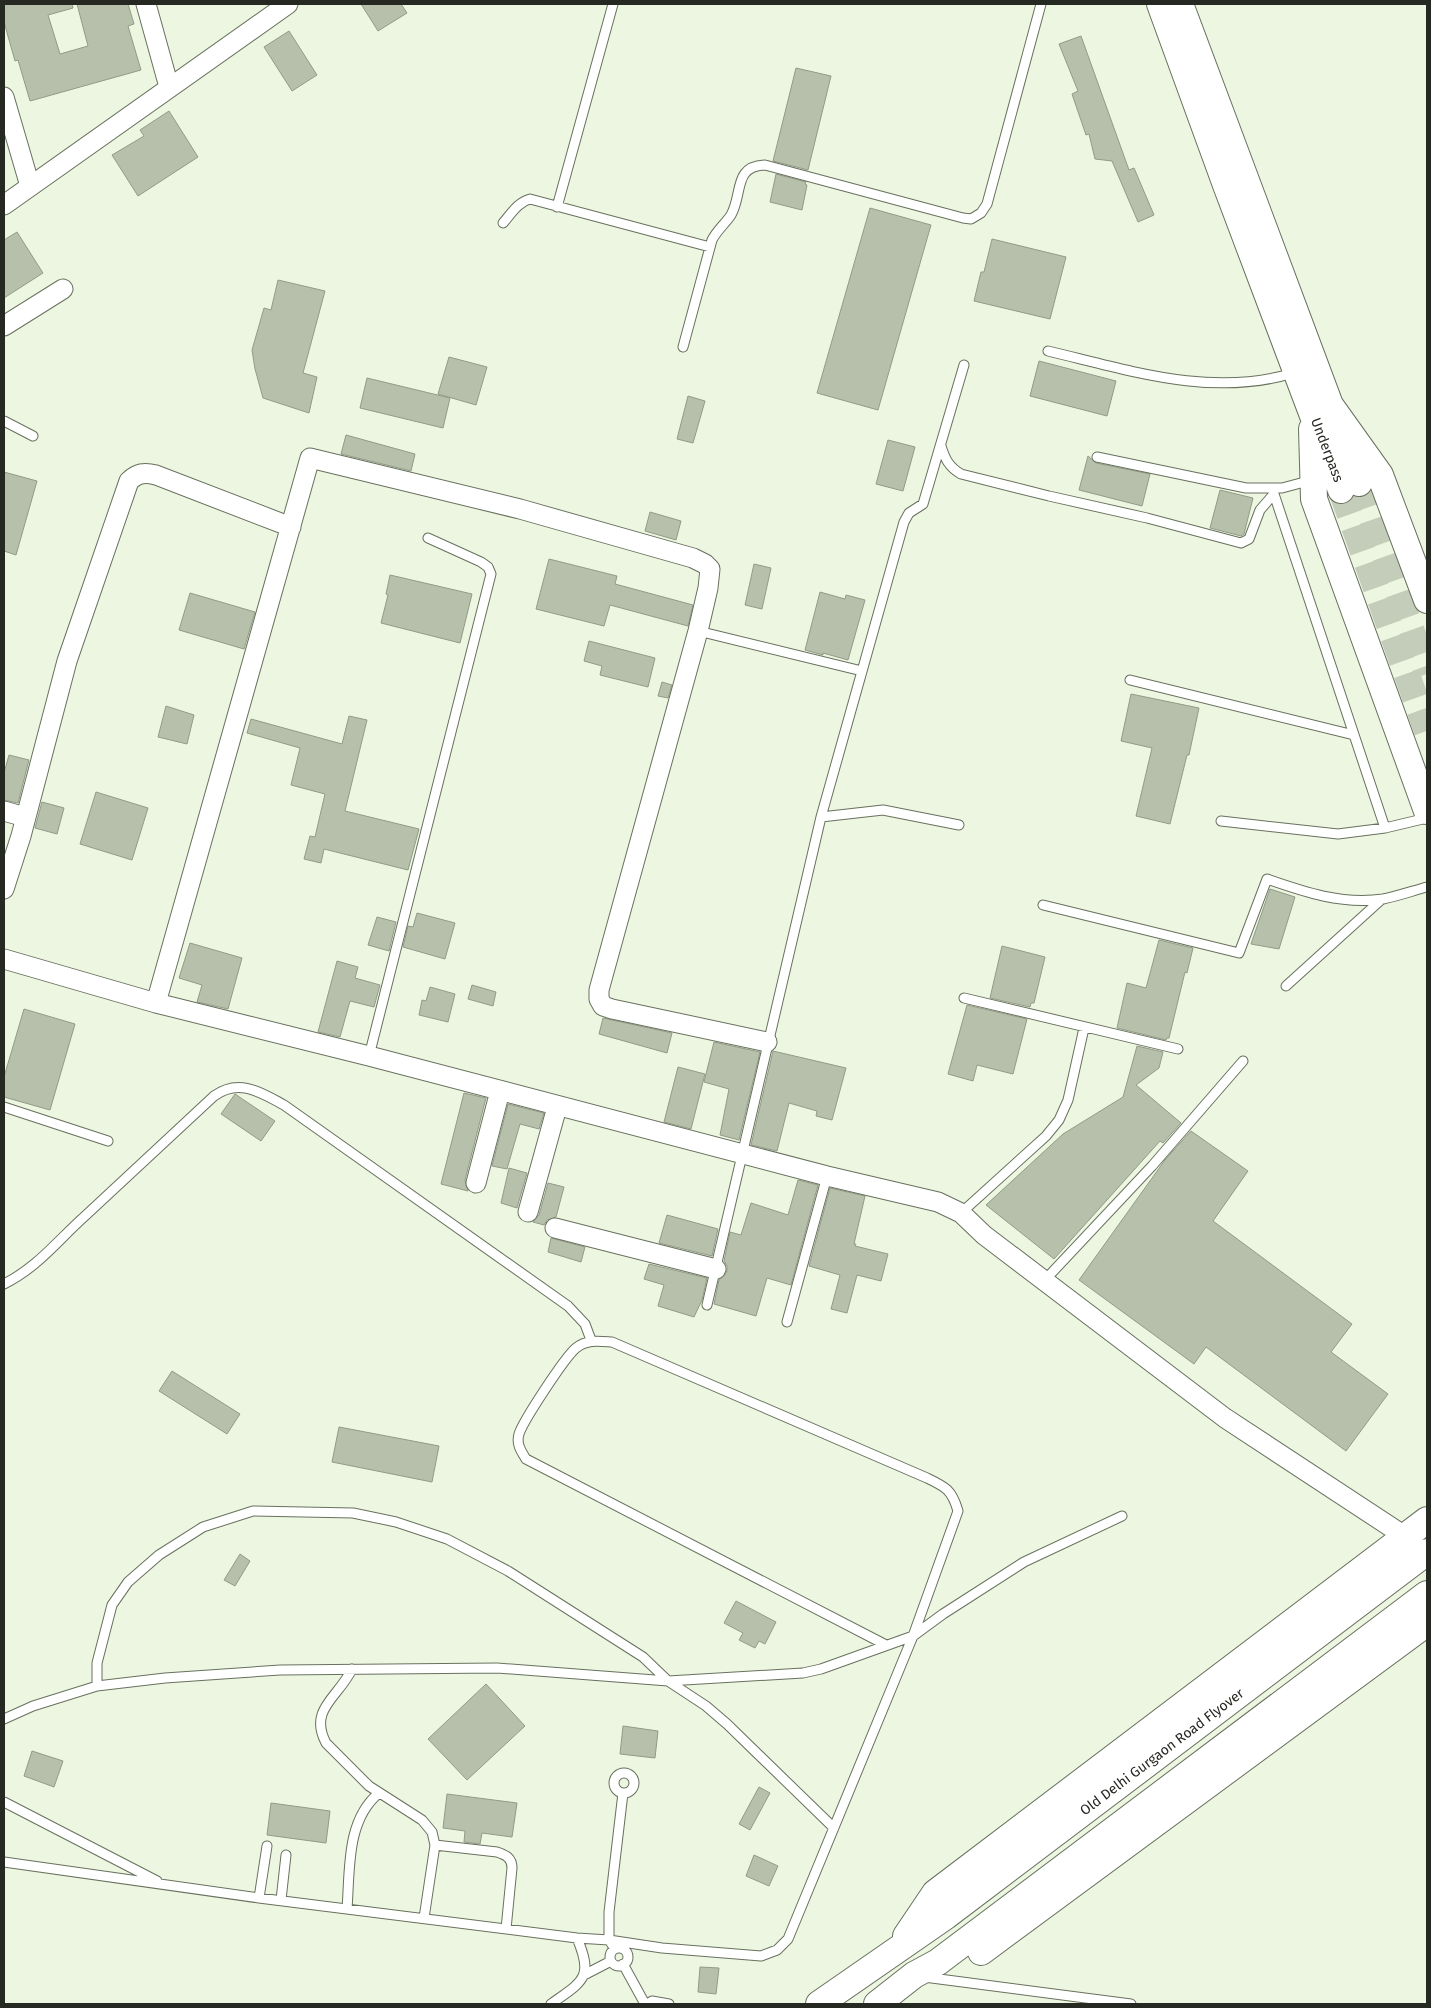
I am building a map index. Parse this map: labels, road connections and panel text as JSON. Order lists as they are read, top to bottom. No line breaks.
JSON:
{"streets":{"main road":["Underpass","Old Delhi Gurgaon Road Flyover"]}}
